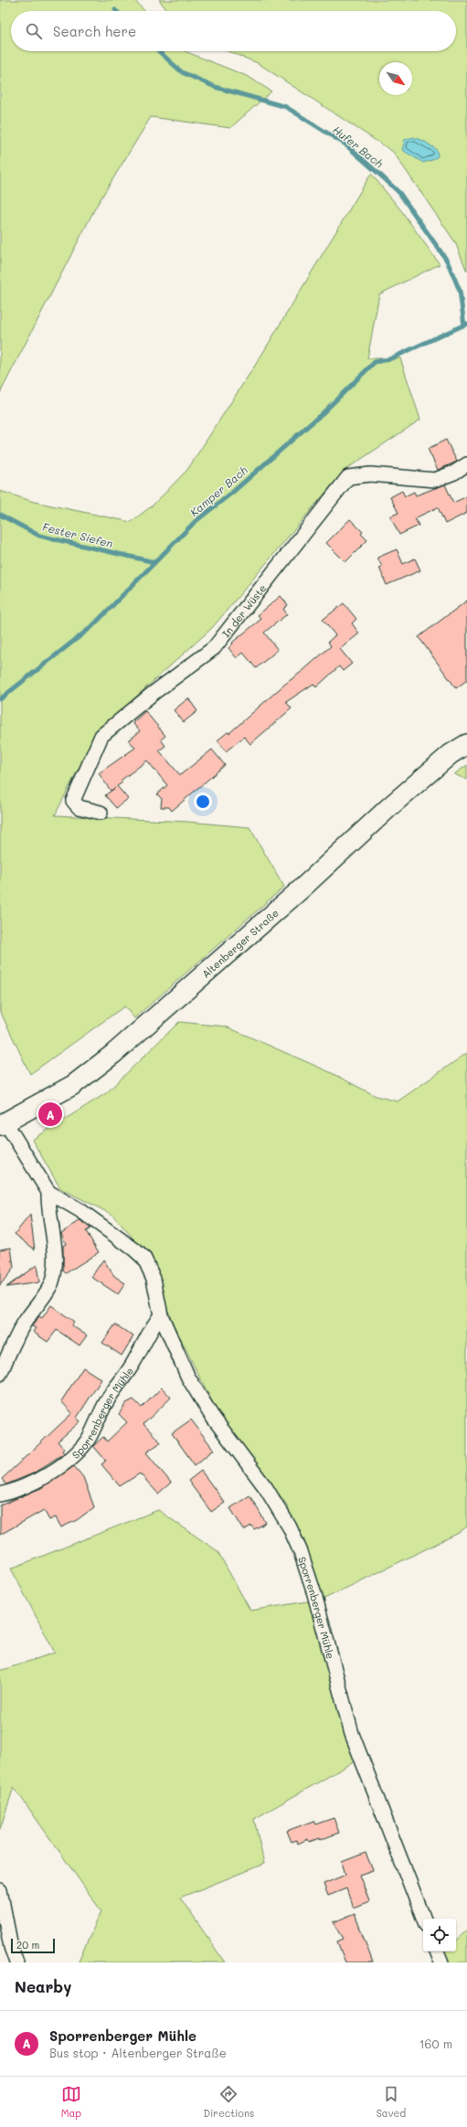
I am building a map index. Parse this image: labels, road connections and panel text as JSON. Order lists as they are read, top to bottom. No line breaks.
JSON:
{"streets":{"main road":["Altenberger Straße"],"street":["In der Wüste","Sporrenberger Mühle"]},"crossings":[["Altenberger Straße","Sporrenberger Mühle"]],"water":["Hufer Bach","Kamper Bach","Fester Siefen"],"scale_bar":"20 m","north":"bottom right","page":{"search":"Search here","pins":"A","scale":"20 m","heading":"Nearby","list":[{"mark":"A","name":"Sporrenberger Mühle","note":"Bus stop · Altenberger Straße","value":"160 m"}],"nav":["Map","Directions","Saved"]}}
